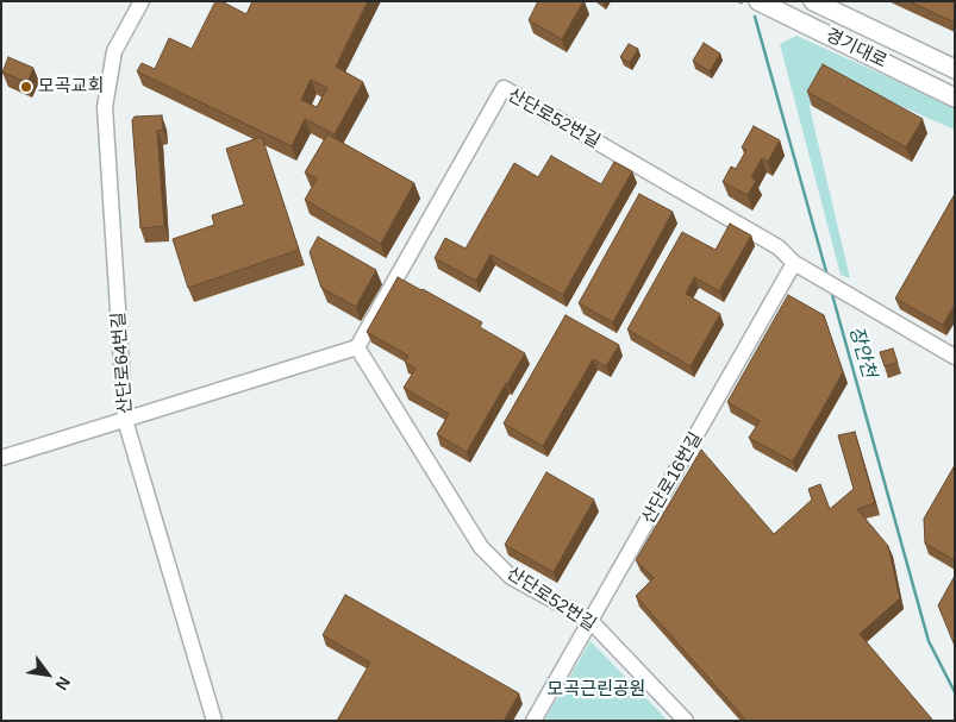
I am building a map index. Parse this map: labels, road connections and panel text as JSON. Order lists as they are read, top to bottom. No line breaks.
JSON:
{"streets":{"main road":["경기대로"],"street":["산단로52번길","산단로64번길","산단로16번길"]},"crossings":[["산단로52번길","산단로16번길"]],"water":["장안천"],"parks":["모곡근린공원"],"places":["모곡교회"],"north":"bottom right"}
